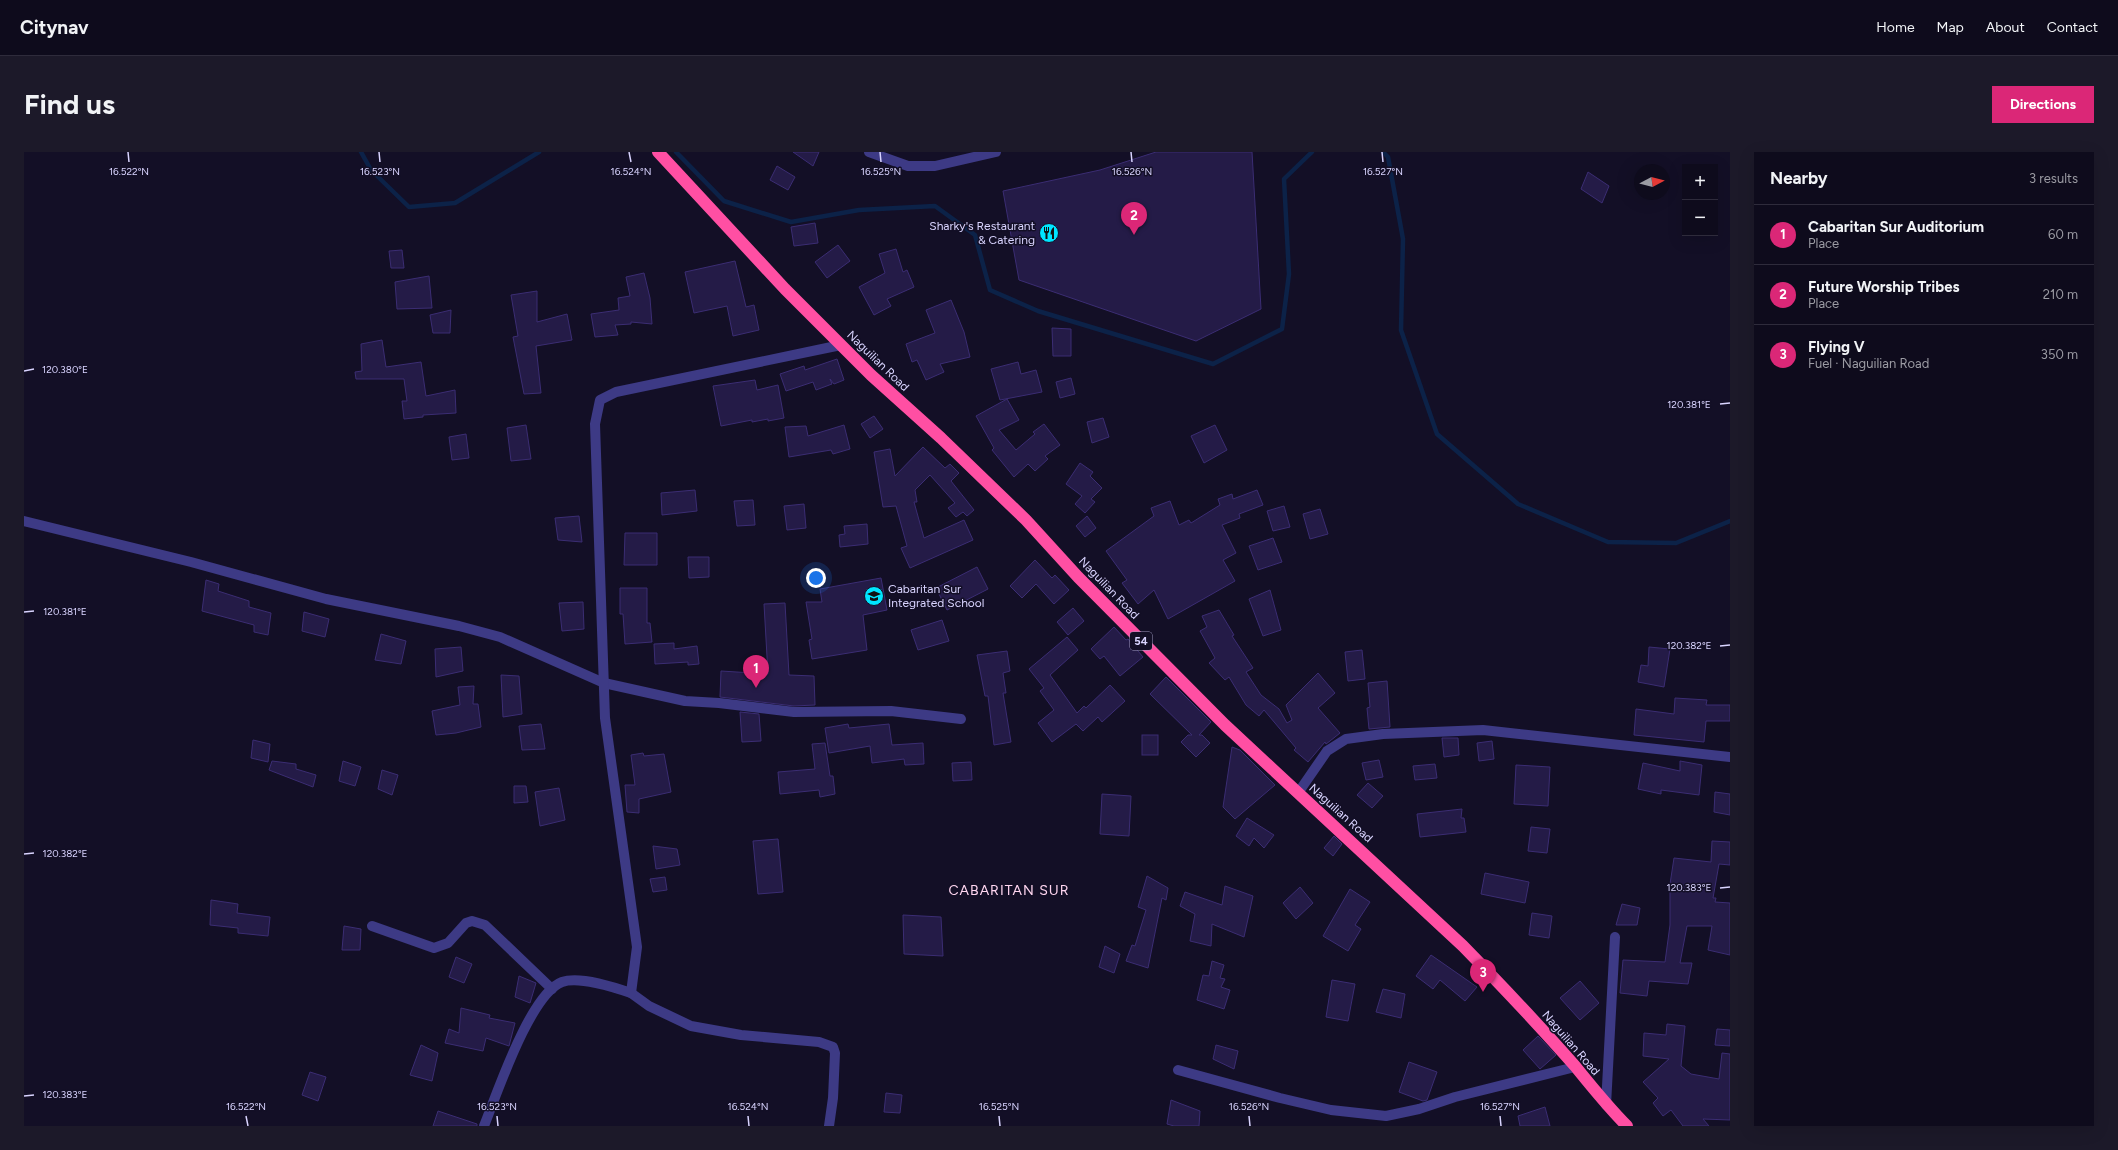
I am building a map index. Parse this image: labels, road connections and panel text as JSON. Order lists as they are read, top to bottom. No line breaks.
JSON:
{"streets":{"highway":["Naguilian Road","54"]},"districts":["CABARITAN SUR"],"places":{"restaurant":["Sharky's Restaurant & Catering"],"school or university":["Cabaritan Sur Integrated School"]},"north":"right","page":{"header":"Citynav","nav":["Home","Map","About","Contact"],"buttons":"Directions","title":"Find us","heading":["Nearby","3 results"],"map_buttons":["+","−"],"pins":["2","1","3"],"list":[{"mark":"1","name":"Cabaritan Sur Auditorium","note":"Place","value":"60 m"},{"mark":"2","name":"Future Worship Tribes","note":"Place","value":"210 m"},{"mark":"3","name":"Flying V","note":"Fuel · Naguilian Road","value":"350 m"}]},"coordinates":["16.522°N","16.523°N","16.524°N","16.525°N","16.526°N","16.527°N","120.380°E","120.381°E","120.382°E","120.383°E"]}
